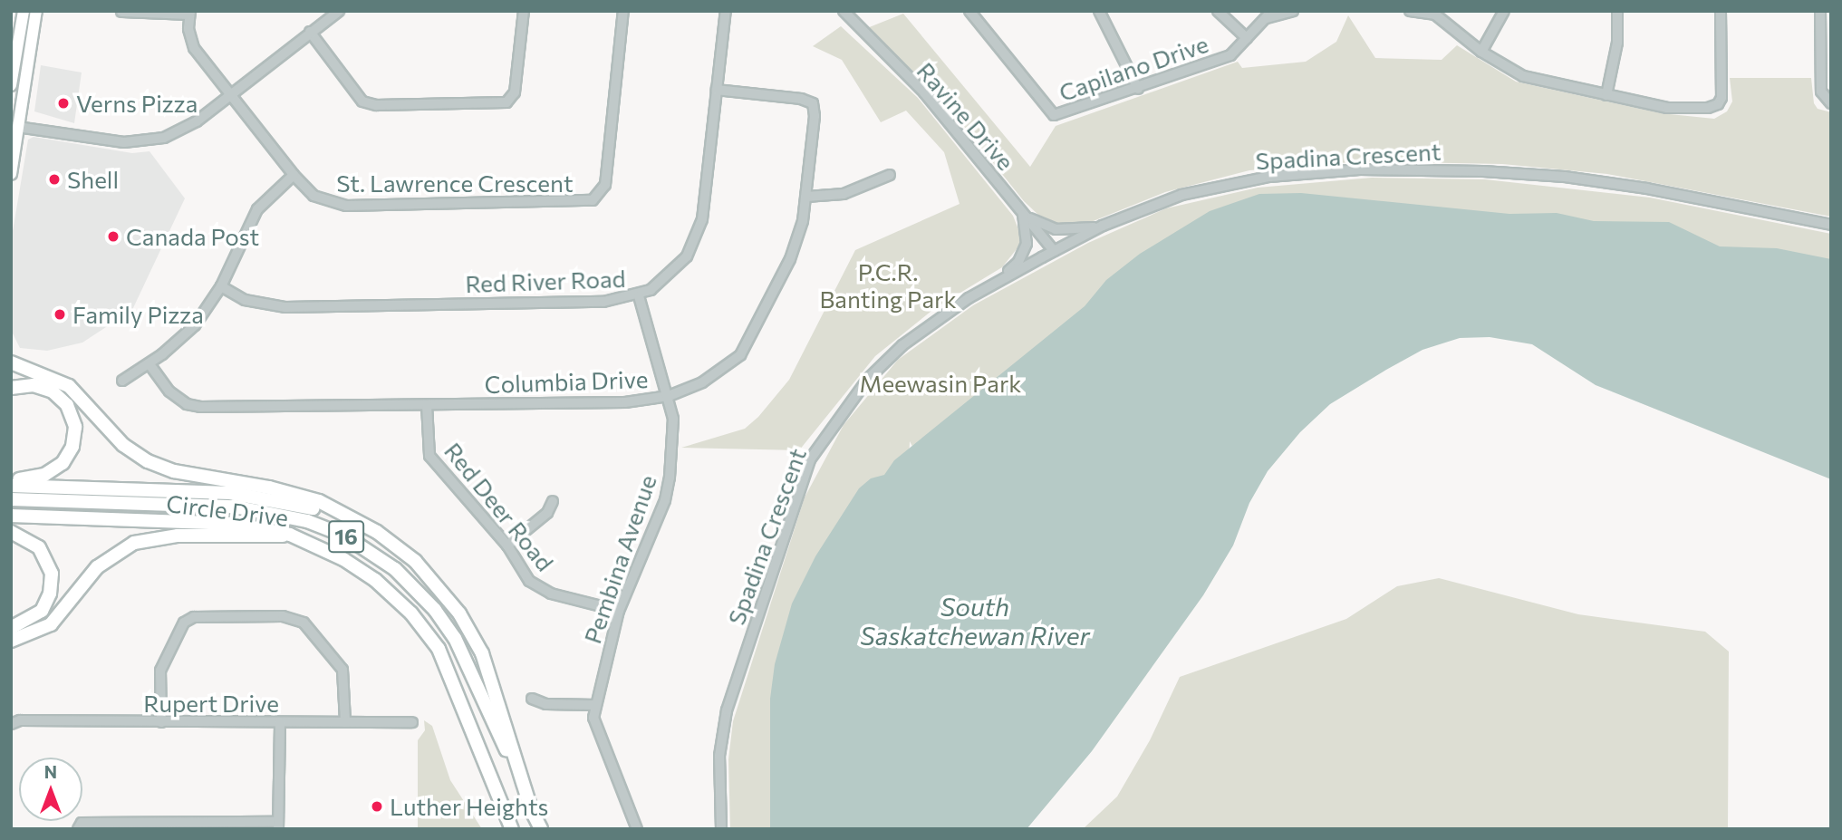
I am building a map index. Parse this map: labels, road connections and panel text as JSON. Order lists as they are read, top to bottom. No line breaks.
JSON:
{"streets":{"highway":["Circle Drive","16"],"street":["Capilano Drive","Ravine Drive","Spadina Crescent","St. Lawrence Crescent","Red River Road","Columbia Drive","Red Deer Road","Pembina Avenue","Rupert Drive"]},"crossings":[["Ravine Drive","Spadina Crescent"],["Red River Road","Columbia Drive"],["Red River Road","Pembina Avenue"],["Columbia Drive","Red Deer Road"],["Columbia Drive","Pembina Avenue"],["Red Deer Road","Pembina Avenue"]],"water":["South Saskatchewan River"],"parks":["P.C.R. Banting Park","Meewasin Park"],"places":["Verns Pizza","Shell","Canada Post","Family Pizza","Luther Heights"],"north":"top"}
